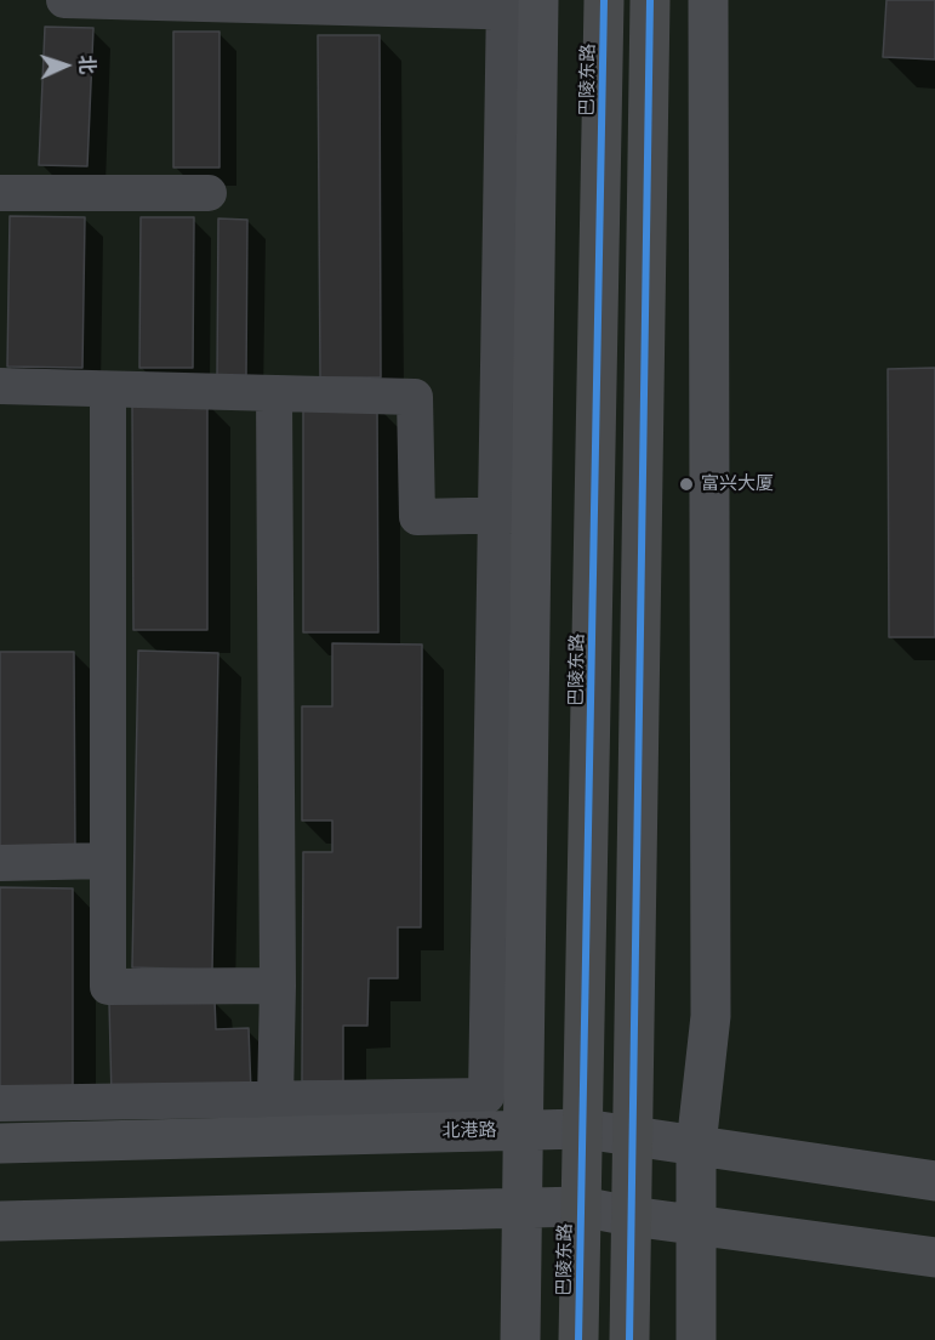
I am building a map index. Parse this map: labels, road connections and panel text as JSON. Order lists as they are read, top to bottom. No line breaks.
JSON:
{"streets":{"main road":["巴陵东路"],"street":["北港路"]},"crossings":[["巴陵东路","北港路"]],"places":["富兴大厦"],"north":"right"}
